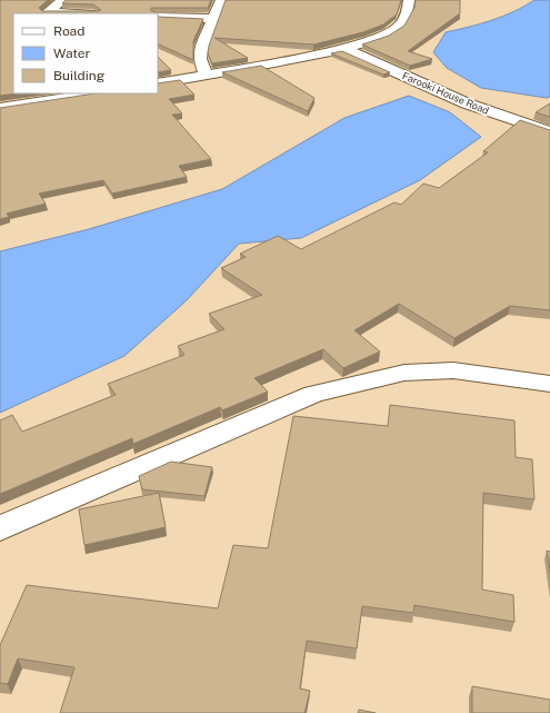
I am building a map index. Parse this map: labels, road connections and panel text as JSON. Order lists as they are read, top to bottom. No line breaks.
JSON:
{"streets":{"street":["Farooki House Road"]},"legend":["Road","Water","Building"]}
